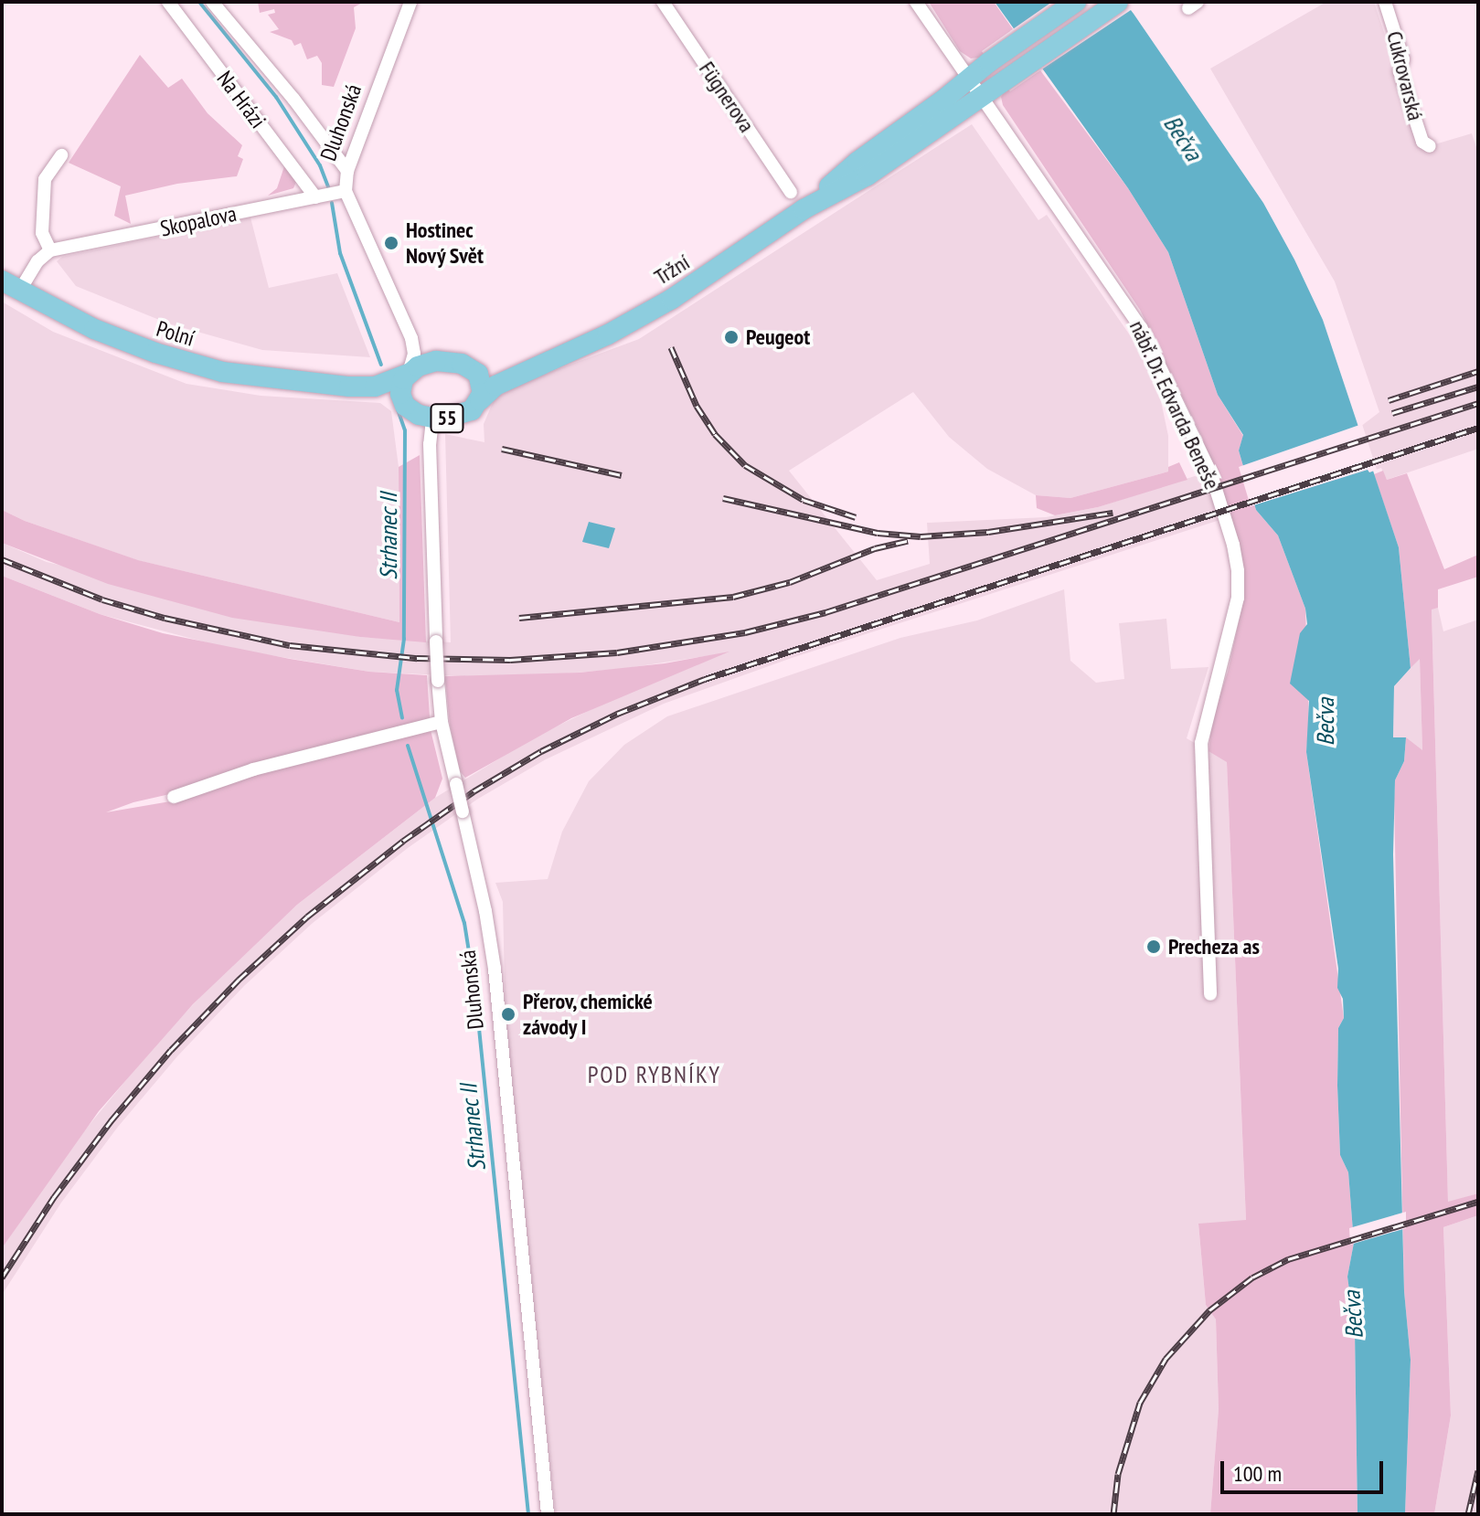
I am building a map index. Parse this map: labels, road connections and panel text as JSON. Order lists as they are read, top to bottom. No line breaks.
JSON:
{"streets":{"main road":["Dluhonská","Tržní","Polní","55"],"street":["Cukrovarská","Fügnerova","Na Hrázi","Skopalova","nábř. Dr. Edvarda Beneše"]},"crossings":[["Na Hrázi","Dluhonská"],["Na Hrázi","Skopalova"],["Dluhonská","Skopalova"],["Dluhonská","Tržní"],["Dluhonská","Polní"],["Dluhonská","55"],["Tržní","Polní"],["Tržní","nábř. Dr. Edvarda Beneše"],["Tržní","55"],["Polní","55"]],"districts":["POD RYBNÍKY"],"water":["Bečva","Strhanec II"],"places":["Hostinec Nový Svět","Peugeot","Precheza as","Přerov, chemické závody I"],"scale_bar":"100 m"}
